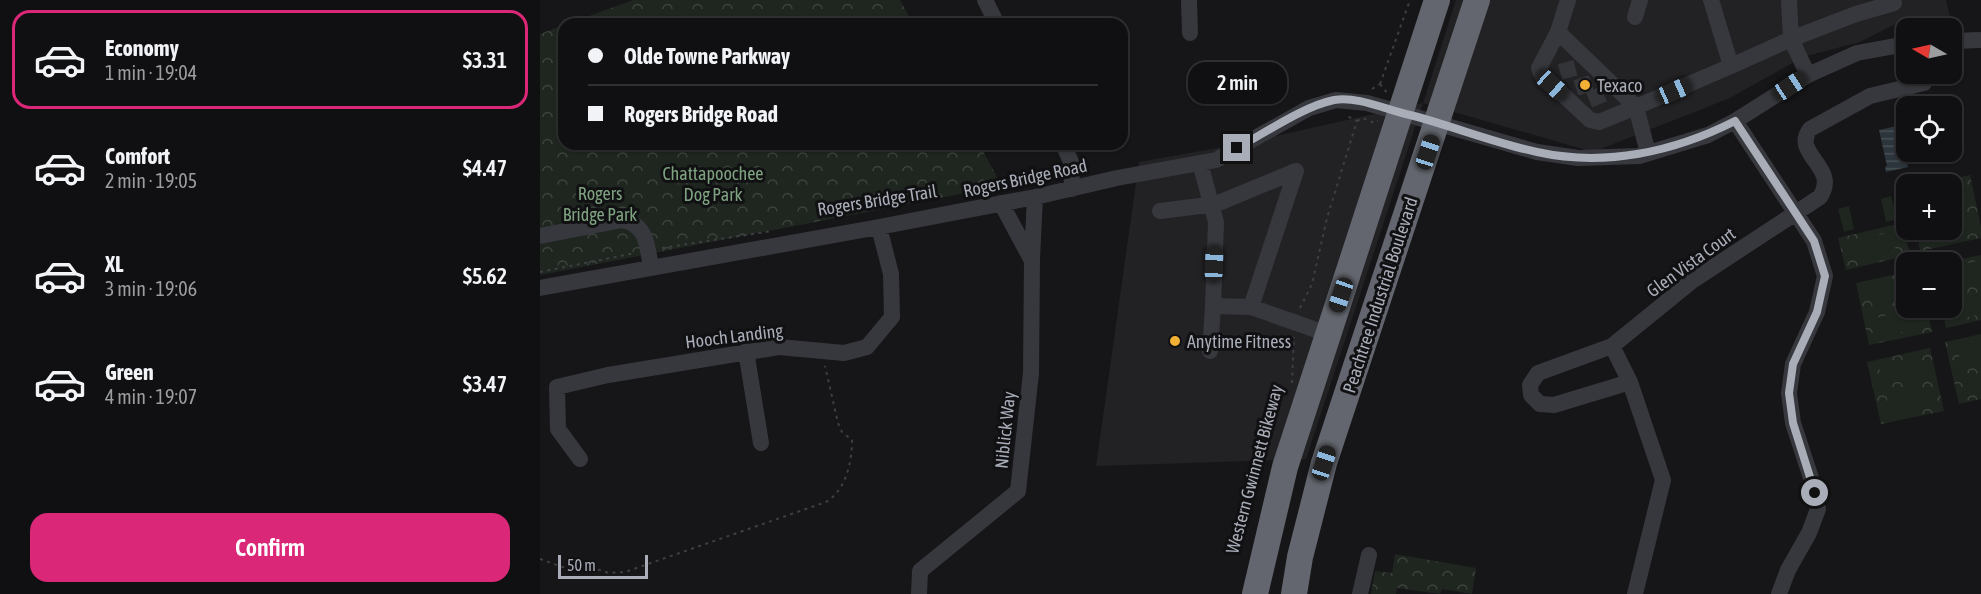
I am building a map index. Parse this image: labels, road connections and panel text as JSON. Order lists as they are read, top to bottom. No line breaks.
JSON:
{"streets":{"highway":["Peachtree Industrial Boulevard"],"street":["Rogers Bridge Road","Glen Vista Court","Hooch Landing","Niblick Way"],"path":["Western Gwinnett Bikeway"]},"crossings":[["Rogers Bridge Road","Peachtree Industrial Boulevard"],["Rogers Bridge Road","Hooch Landing"],["Rogers Bridge Road","Niblick Way"]],"parks":["Chattapoochee Dog Park","Rogers Bridge Park"],"places":["Texaco","Anytime Fitness"],"scale_bar":"50 m","north":"left","page":{"list":[{"name":"Economy","note":"1 min · 19:04","value":"$3.31"},{"name":"Comfort","note":"2 min · 19:05","value":"$4.47"},{"name":"XL","note":"3 min · 19:06","value":"$5.62"},{"name":"Green","note":"4 min · 19:07","value":"$3.47"}],"map_buttons":["+","−"],"banner":["Olde Towne Parkway","Rogers Bridge Road"],"bubble":"2 min","buttons":"Confirm","scale":"50 m"}}
